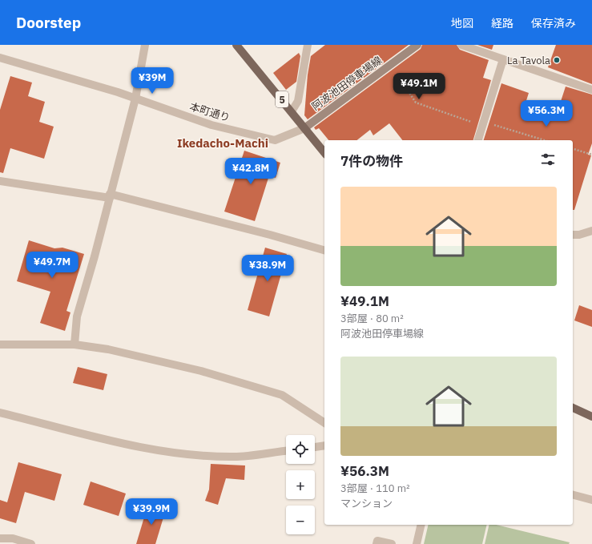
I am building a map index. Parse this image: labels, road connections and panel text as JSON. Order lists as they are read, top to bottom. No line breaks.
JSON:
{"streets":{"main road":["阿波池田停車場線","5"],"street":["本町通り"]},"crossings":[["阿波池田停車場線","5"],["阿波池田停車場線","本町通り"],["5","本町通り"]],"districts":["Ikedacho-Machi"],"places":["La Tavola"],"page":{"header":"Doorstep","nav":["地図","経路","保存済み"],"price":["¥39M","¥49.1M","¥56.3M","¥42.8M","¥49.7M","¥38.9M","¥39.9M"],"heading":"7件の物件","list":[{"name":"¥49.1M","note":"3部屋 · 80 m² · 阿波池田停車場線"},{"name":"¥56.3M","note":"3部屋 · 110 m² · マンション"}],"map_buttons":["+","−"]}}
